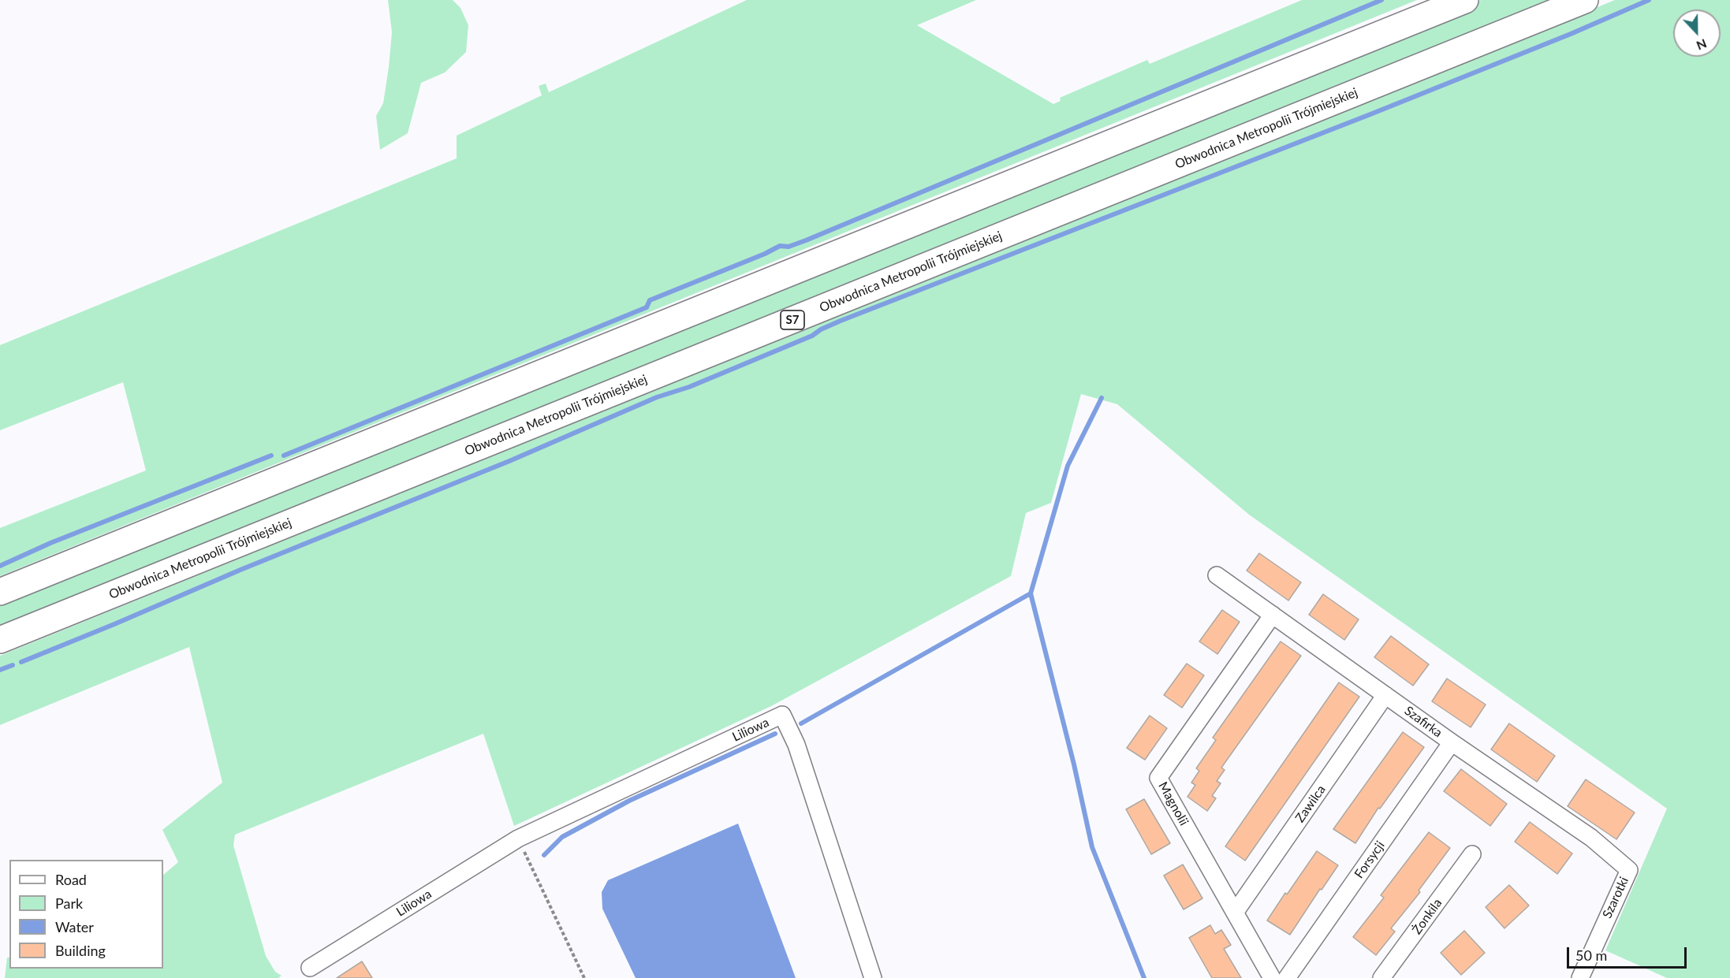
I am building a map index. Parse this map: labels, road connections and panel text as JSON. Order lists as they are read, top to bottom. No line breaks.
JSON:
{"streets":{"highway":["Obwodnica Metropolii Trójmiejskiej","S7"],"street":["Szafirka","Liliowa","Magnolii","Zawilca","Forsycji","Szarotki","Żonkila"]},"crossings":[["Szafirka","Magnolii"],["Szafirka","Zawilca"],["Szafirka","Forsycji"],["Szafirka","Szarotki"],["Magnolii","Zawilca"]],"legend":["Road","Park","Water","Building"],"scale_bar":"50 m","north":"bottom"}
